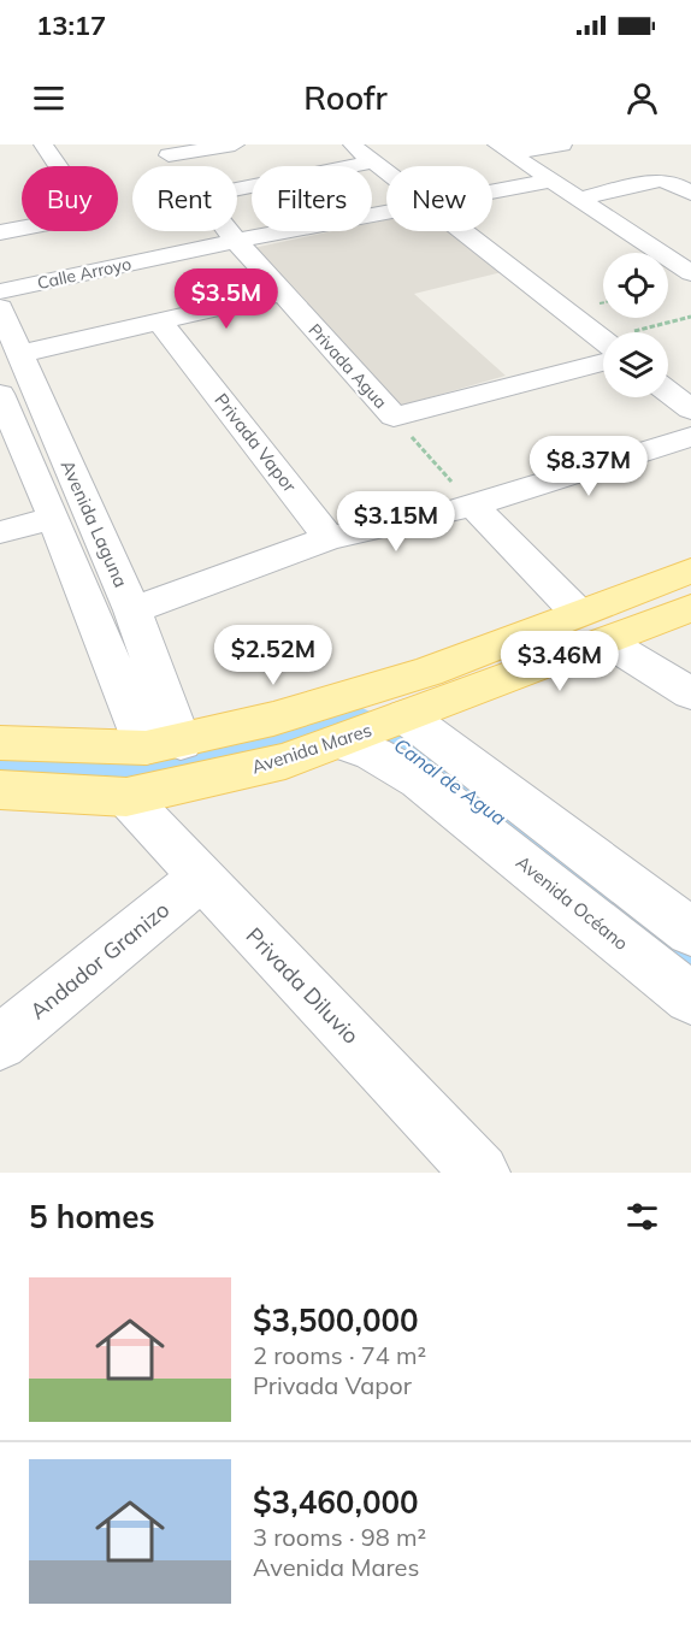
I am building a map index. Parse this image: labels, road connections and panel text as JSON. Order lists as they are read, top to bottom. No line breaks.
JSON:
{"streets":{"main road":["Avenida Mares"],"street":["Calle Arroyo","Privada Agua","Privada Vapor","Avenida Laguna","Avenida Océano","Andador Granizo","Privada Diluvio"]},"crossings":[["Calle Arroyo","Privada Agua"],["Avenida Laguna","Avenida Mares"],["Avenida Mares","Avenida Océano"],["Avenida Mares","Privada Diluvio"],["Andador Granizo","Privada Diluvio"]],"water":["Canal de Agua"],"page":{"status":"13:17","header":"Roofr","chip":["Buy","Rent","Filters","New"],"price":["$3.5M","$8.37M","$3.15M","$2.52M","$3.46M"],"heading":"5 homes","list":[{"name":"$3,500,000","note":"2 rooms · 74 m² · Privada Vapor"},{"name":"$3,460,000","note":"3 rooms · 98 m² · Avenida Mares"}]}}
